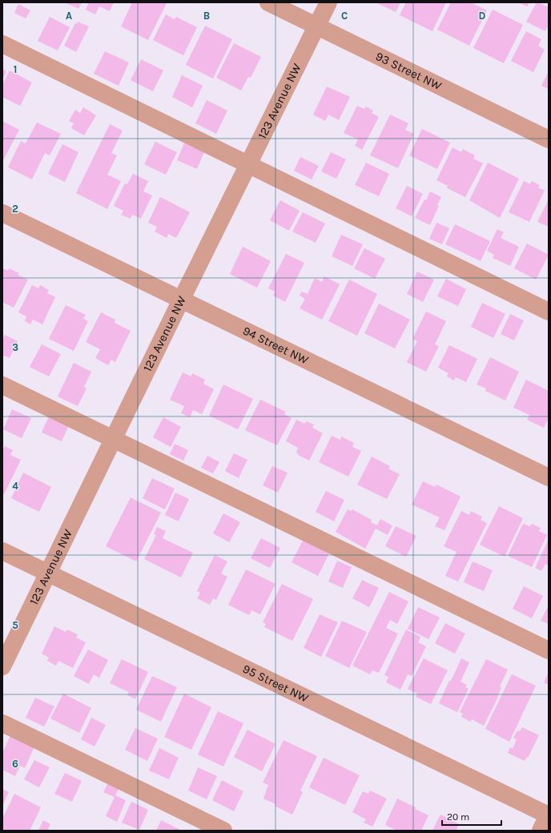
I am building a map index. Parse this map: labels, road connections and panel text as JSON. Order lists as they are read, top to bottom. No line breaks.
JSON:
{"streets":{"street":["93 Street NW","123 Avenue NW","94 Street NW","95 Street NW"]},"crossings":[["93 Street NW","123 Avenue NW"],["123 Avenue NW","94 Street NW"],["123 Avenue NW","95 Street NW"]],"scale_bar":"20 m","grid":{"columns":["A","B","C","D"],"rows":["1","2","3","4","5","6"]}}
